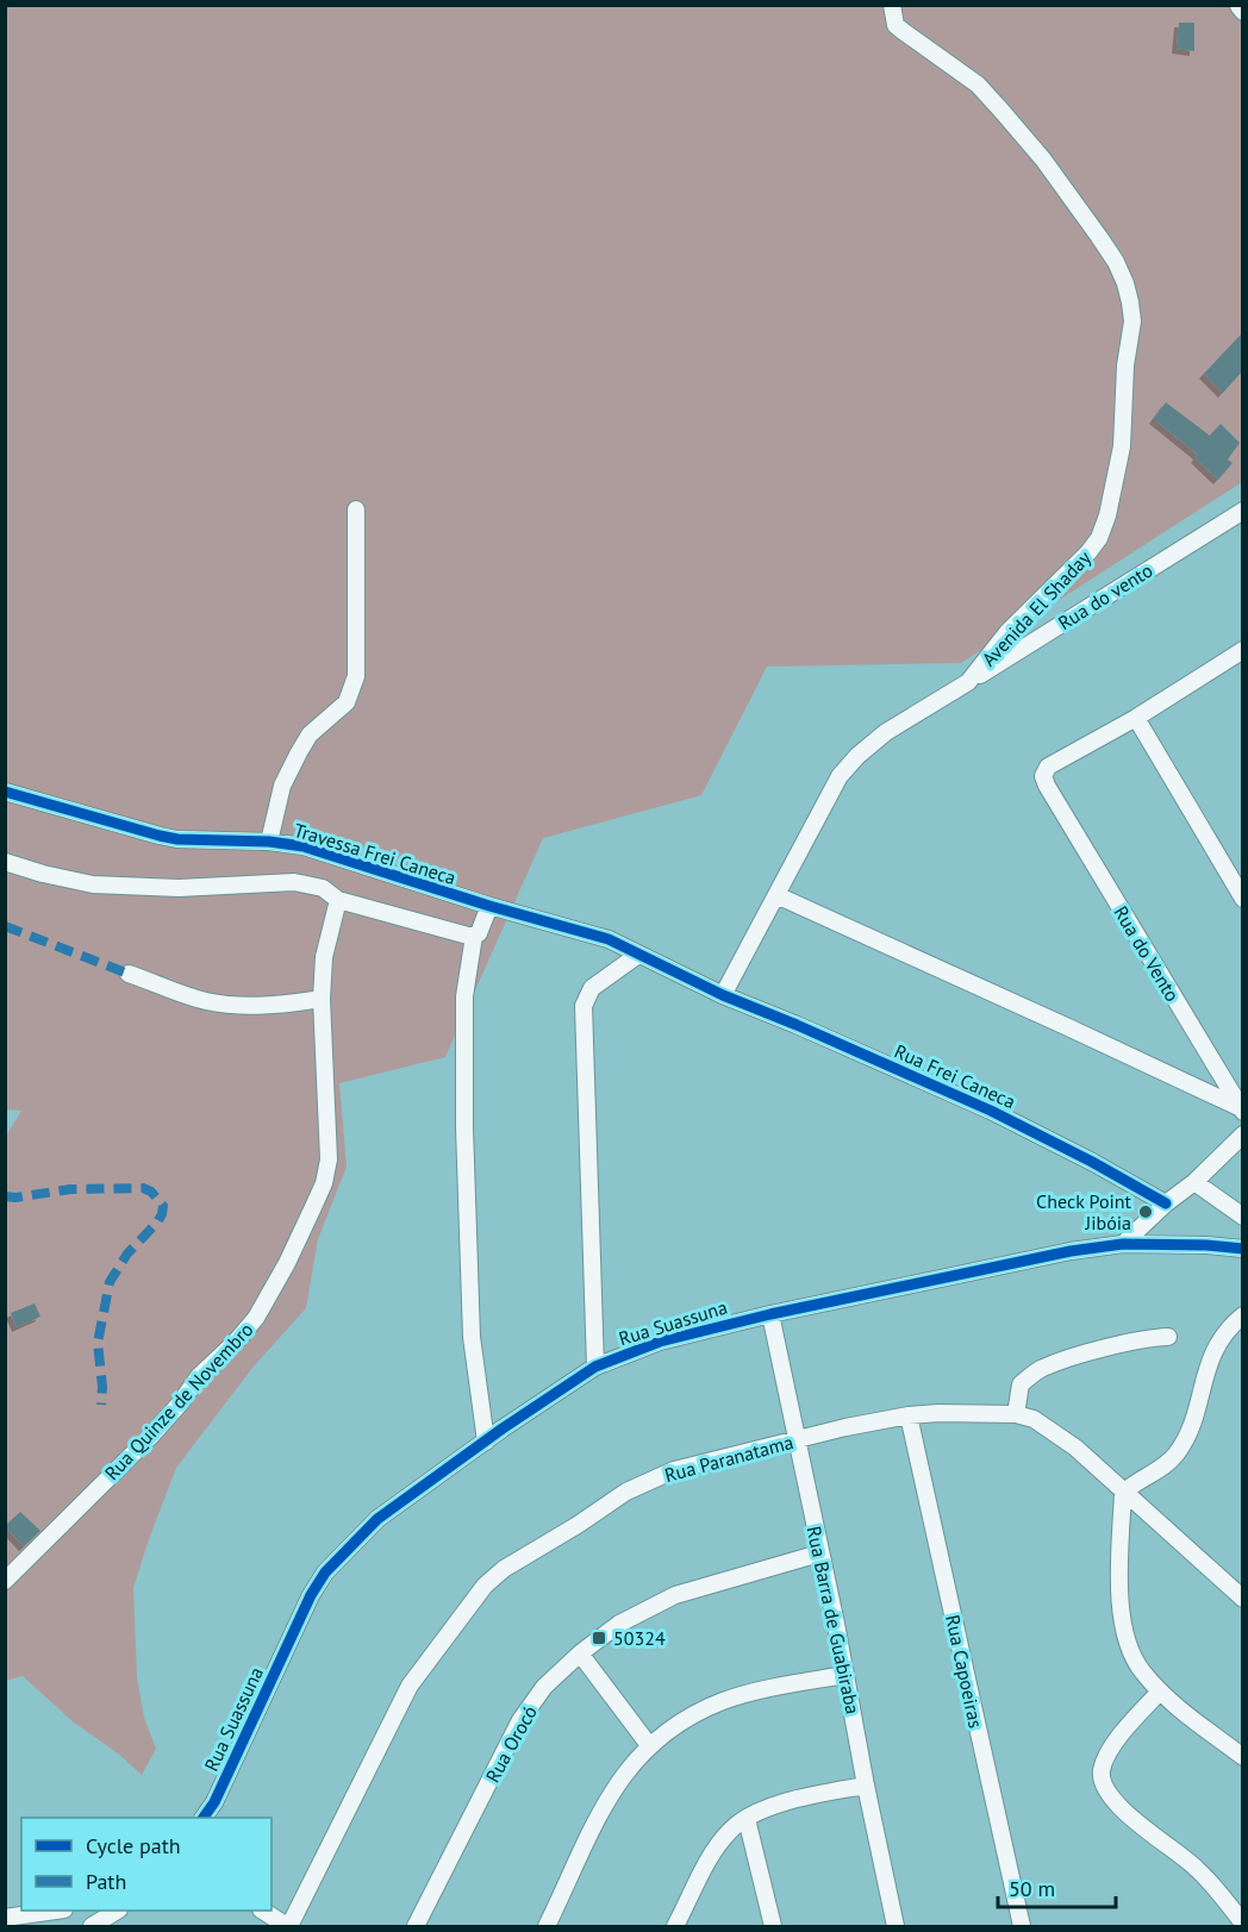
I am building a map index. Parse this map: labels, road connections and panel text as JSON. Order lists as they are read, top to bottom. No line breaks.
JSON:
{"streets":{"street":["Rua do vento","Avenida El Shaday","Travessa Frei Caneca","Rua do Vento","Rua Frei Caneca","Rua Suassuna","Rua Quinze de Novembro","Rua Paranatama","Rua Barra de Guabiraba","Rua Capoeiras","Rua Orocó"]},"crossings":[["Rua do vento","Avenida El Shaday"],["Avenida El Shaday","Travessa Frei Caneca"],["Avenida El Shaday","Rua Frei Caneca"],["Travessa Frei Caneca","Rua Frei Caneca"],["Travessa Frei Caneca","Rua Suassuna"],["Rua Suassuna","Rua Barra de Guabiraba"],["Rua Paranatama","Rua Barra de Guabiraba"],["Rua Paranatama","Rua Capoeiras"],["Rua Barra de Guabiraba","Rua Orocó"]],"places":{"other":["Check Point Jibóia"],"transit":["50324"]},"legend":["Cycle path","Path"],"scale_bar":"50 m"}
